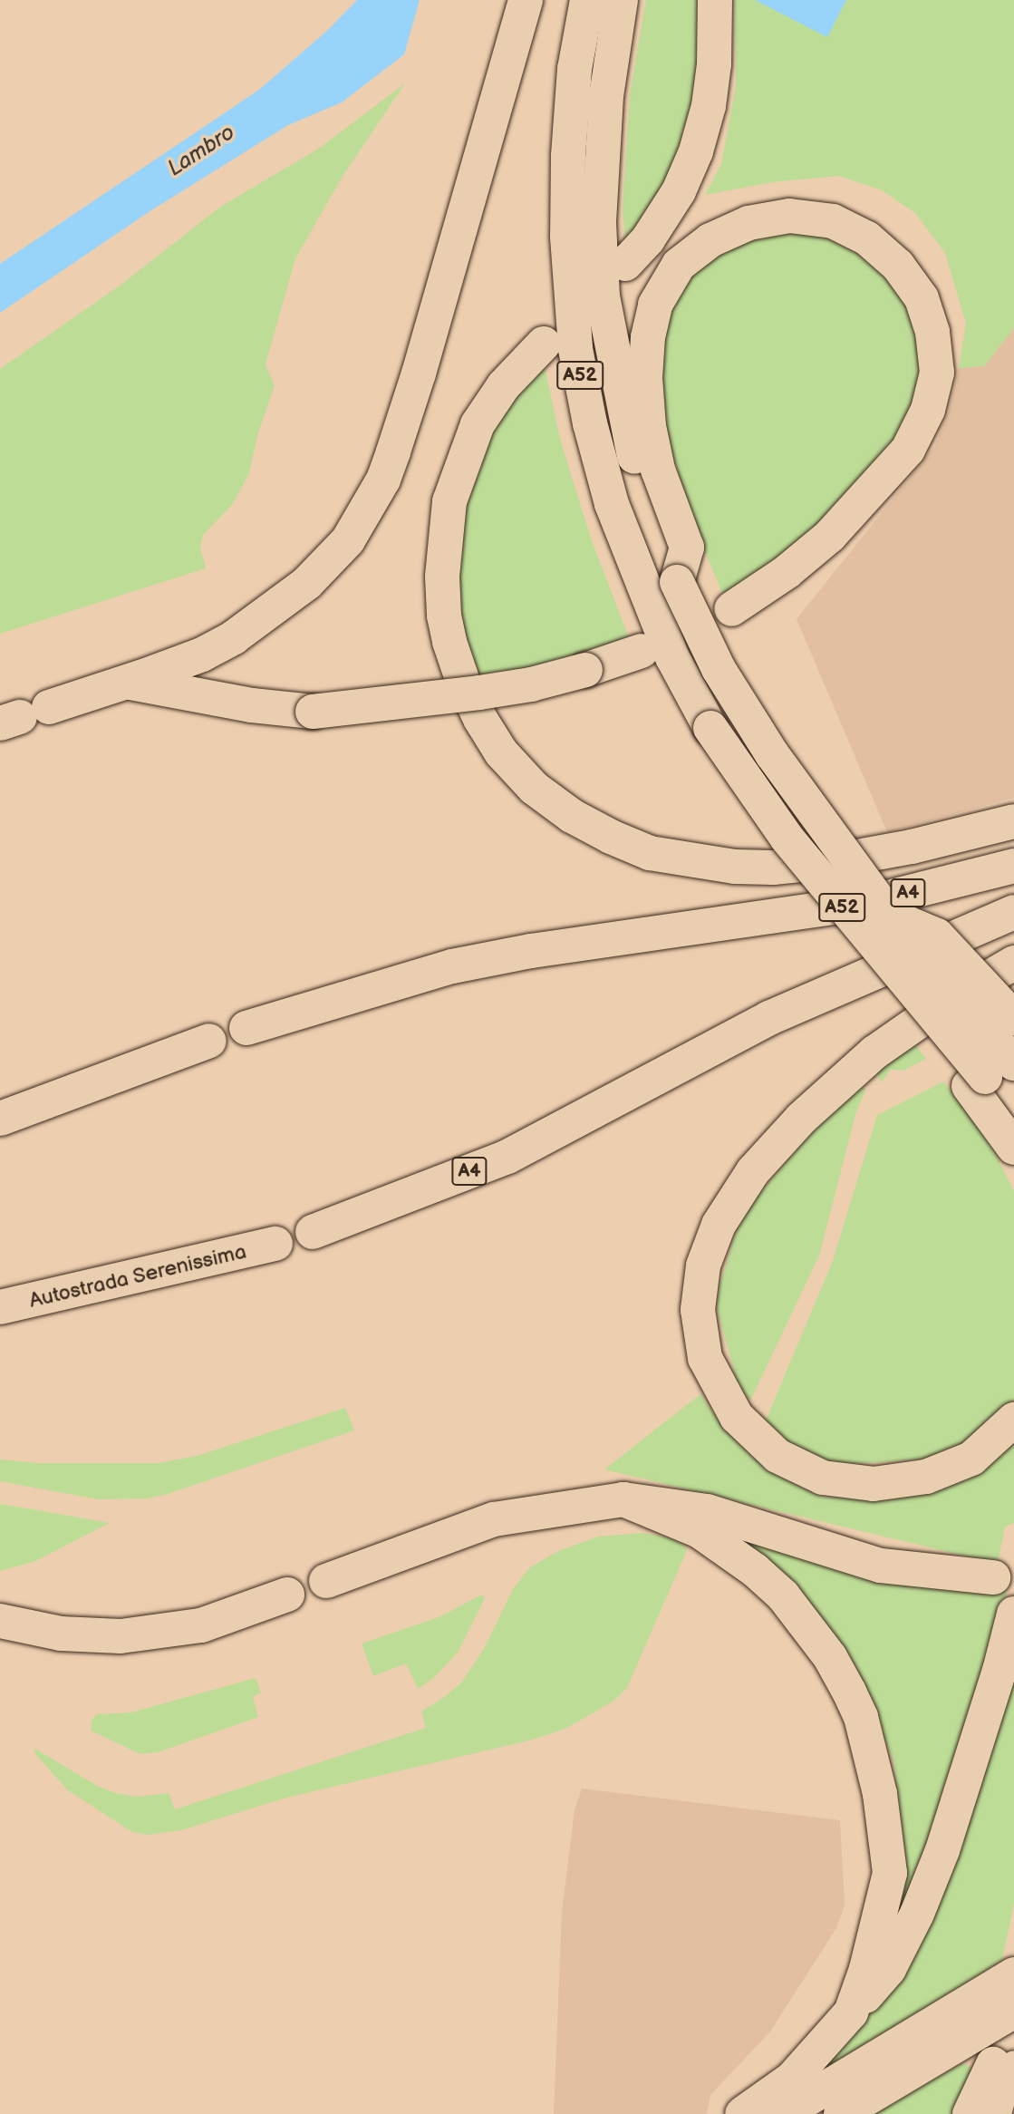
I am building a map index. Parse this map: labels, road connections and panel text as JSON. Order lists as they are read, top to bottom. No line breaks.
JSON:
{"streets":{"main road":["A52","A4","Autostrada Serenissima"]},"water":["Lambro"]}
